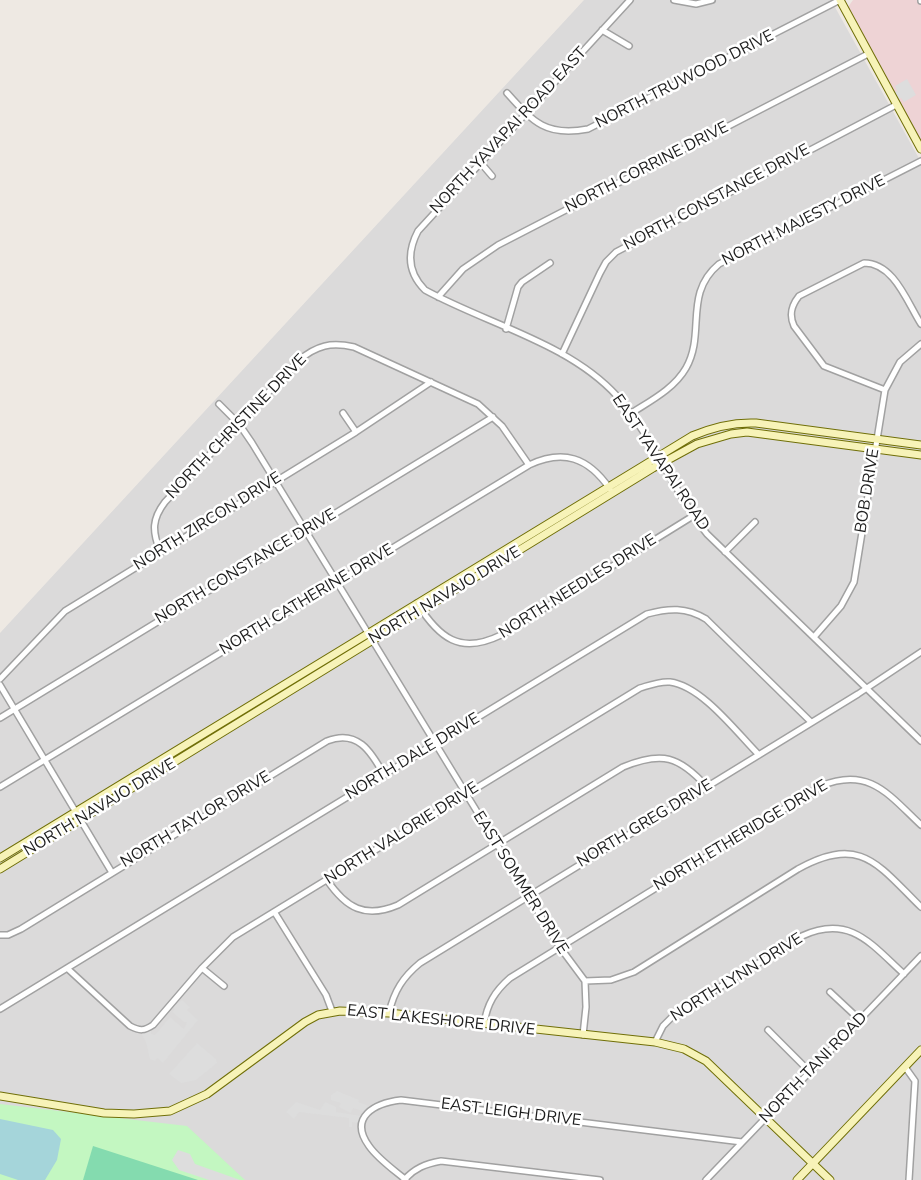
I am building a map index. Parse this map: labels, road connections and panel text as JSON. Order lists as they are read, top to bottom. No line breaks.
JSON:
{"streets":{"street":["NORTH TRUWOOD DRIVE","NORTH YAVAPAI ROAD EAST","NORTH CORRINE DRIVE","NORTH CONSTANCE DRIVE","NORTH MAJESTY DRIVE","NORTH CHRISTINE DRIVE","EAST YAVAPAI ROAD","BOB DRIVE","NORTH ZIRCON DRIVE","NORTH NEEDLES DRIVE","NORTH NAVAJO DRIVE","NORTH CATHERINE DRIVE","NORTH DALE DRIVE","NORTH TAYLOR DRIVE","NORTH GREG DRIVE","NORTH VALORIE DRIVE","NORTH ETHERIDGE DRIVE","EAST SOMMER DRIVE","NORTH LYNN DRIVE","EAST LAKESHORE DRIVE","NORTH TANI ROAD","EAST LEIGH DRIVE"]},"crossings":[["NORTH TRUWOOD DRIVE","NORTH YAVAPAI ROAD EAST"],["NORTH YAVAPAI ROAD EAST","EAST YAVAPAI ROAD"],["NORTH CORRINE DRIVE","EAST YAVAPAI ROAD"],["NORTH CONSTANCE DRIVE","NORTH CHRISTINE DRIVE"],["NORTH CONSTANCE DRIVE","EAST YAVAPAI ROAD"],["NORTH CONSTANCE DRIVE","EAST SOMMER DRIVE"],["NORTH MAJESTY DRIVE","EAST YAVAPAI ROAD"],["NORTH CHRISTINE DRIVE","NORTH ZIRCON DRIVE"],["NORTH CHRISTINE DRIVE","NORTH CATHERINE DRIVE"],["NORTH CHRISTINE DRIVE","EAST SOMMER DRIVE"],["EAST YAVAPAI ROAD","BOB DRIVE"],["EAST YAVAPAI ROAD","NORTH NEEDLES DRIVE"],["EAST YAVAPAI ROAD","NORTH NAVAJO DRIVE"],["EAST YAVAPAI ROAD","NORTH GREG DRIVE"],["BOB DRIVE","NORTH NAVAJO DRIVE"],["NORTH ZIRCON DRIVE","EAST SOMMER DRIVE"],["NORTH NEEDLES DRIVE","NORTH NAVAJO DRIVE"],["NORTH NAVAJO DRIVE","NORTH CATHERINE DRIVE"],["NORTH NAVAJO DRIVE","EAST SOMMER DRIVE"],["NORTH CATHERINE DRIVE","EAST SOMMER DRIVE"],["NORTH DALE DRIVE","NORTH TAYLOR DRIVE"],["NORTH DALE DRIVE","NORTH GREG DRIVE"],["NORTH DALE DRIVE","NORTH VALORIE DRIVE"],["NORTH DALE DRIVE","EAST SOMMER DRIVE"],["NORTH GREG DRIVE","NORTH VALORIE DRIVE"],["NORTH GREG DRIVE","EAST SOMMER DRIVE"],["NORTH GREG DRIVE","EAST LAKESHORE DRIVE"],["NORTH VALORIE DRIVE","EAST SOMMER DRIVE"],["NORTH ETHERIDGE DRIVE","EAST SOMMER DRIVE"],["NORTH ETHERIDGE DRIVE","EAST LAKESHORE DRIVE"],["NORTH LYNN DRIVE","EAST LAKESHORE DRIVE"],["NORTH LYNN DRIVE","NORTH TANI ROAD"],["EAST LAKESHORE DRIVE","NORTH TANI ROAD"],["NORTH TANI ROAD","EAST LEIGH DRIVE"]]}
